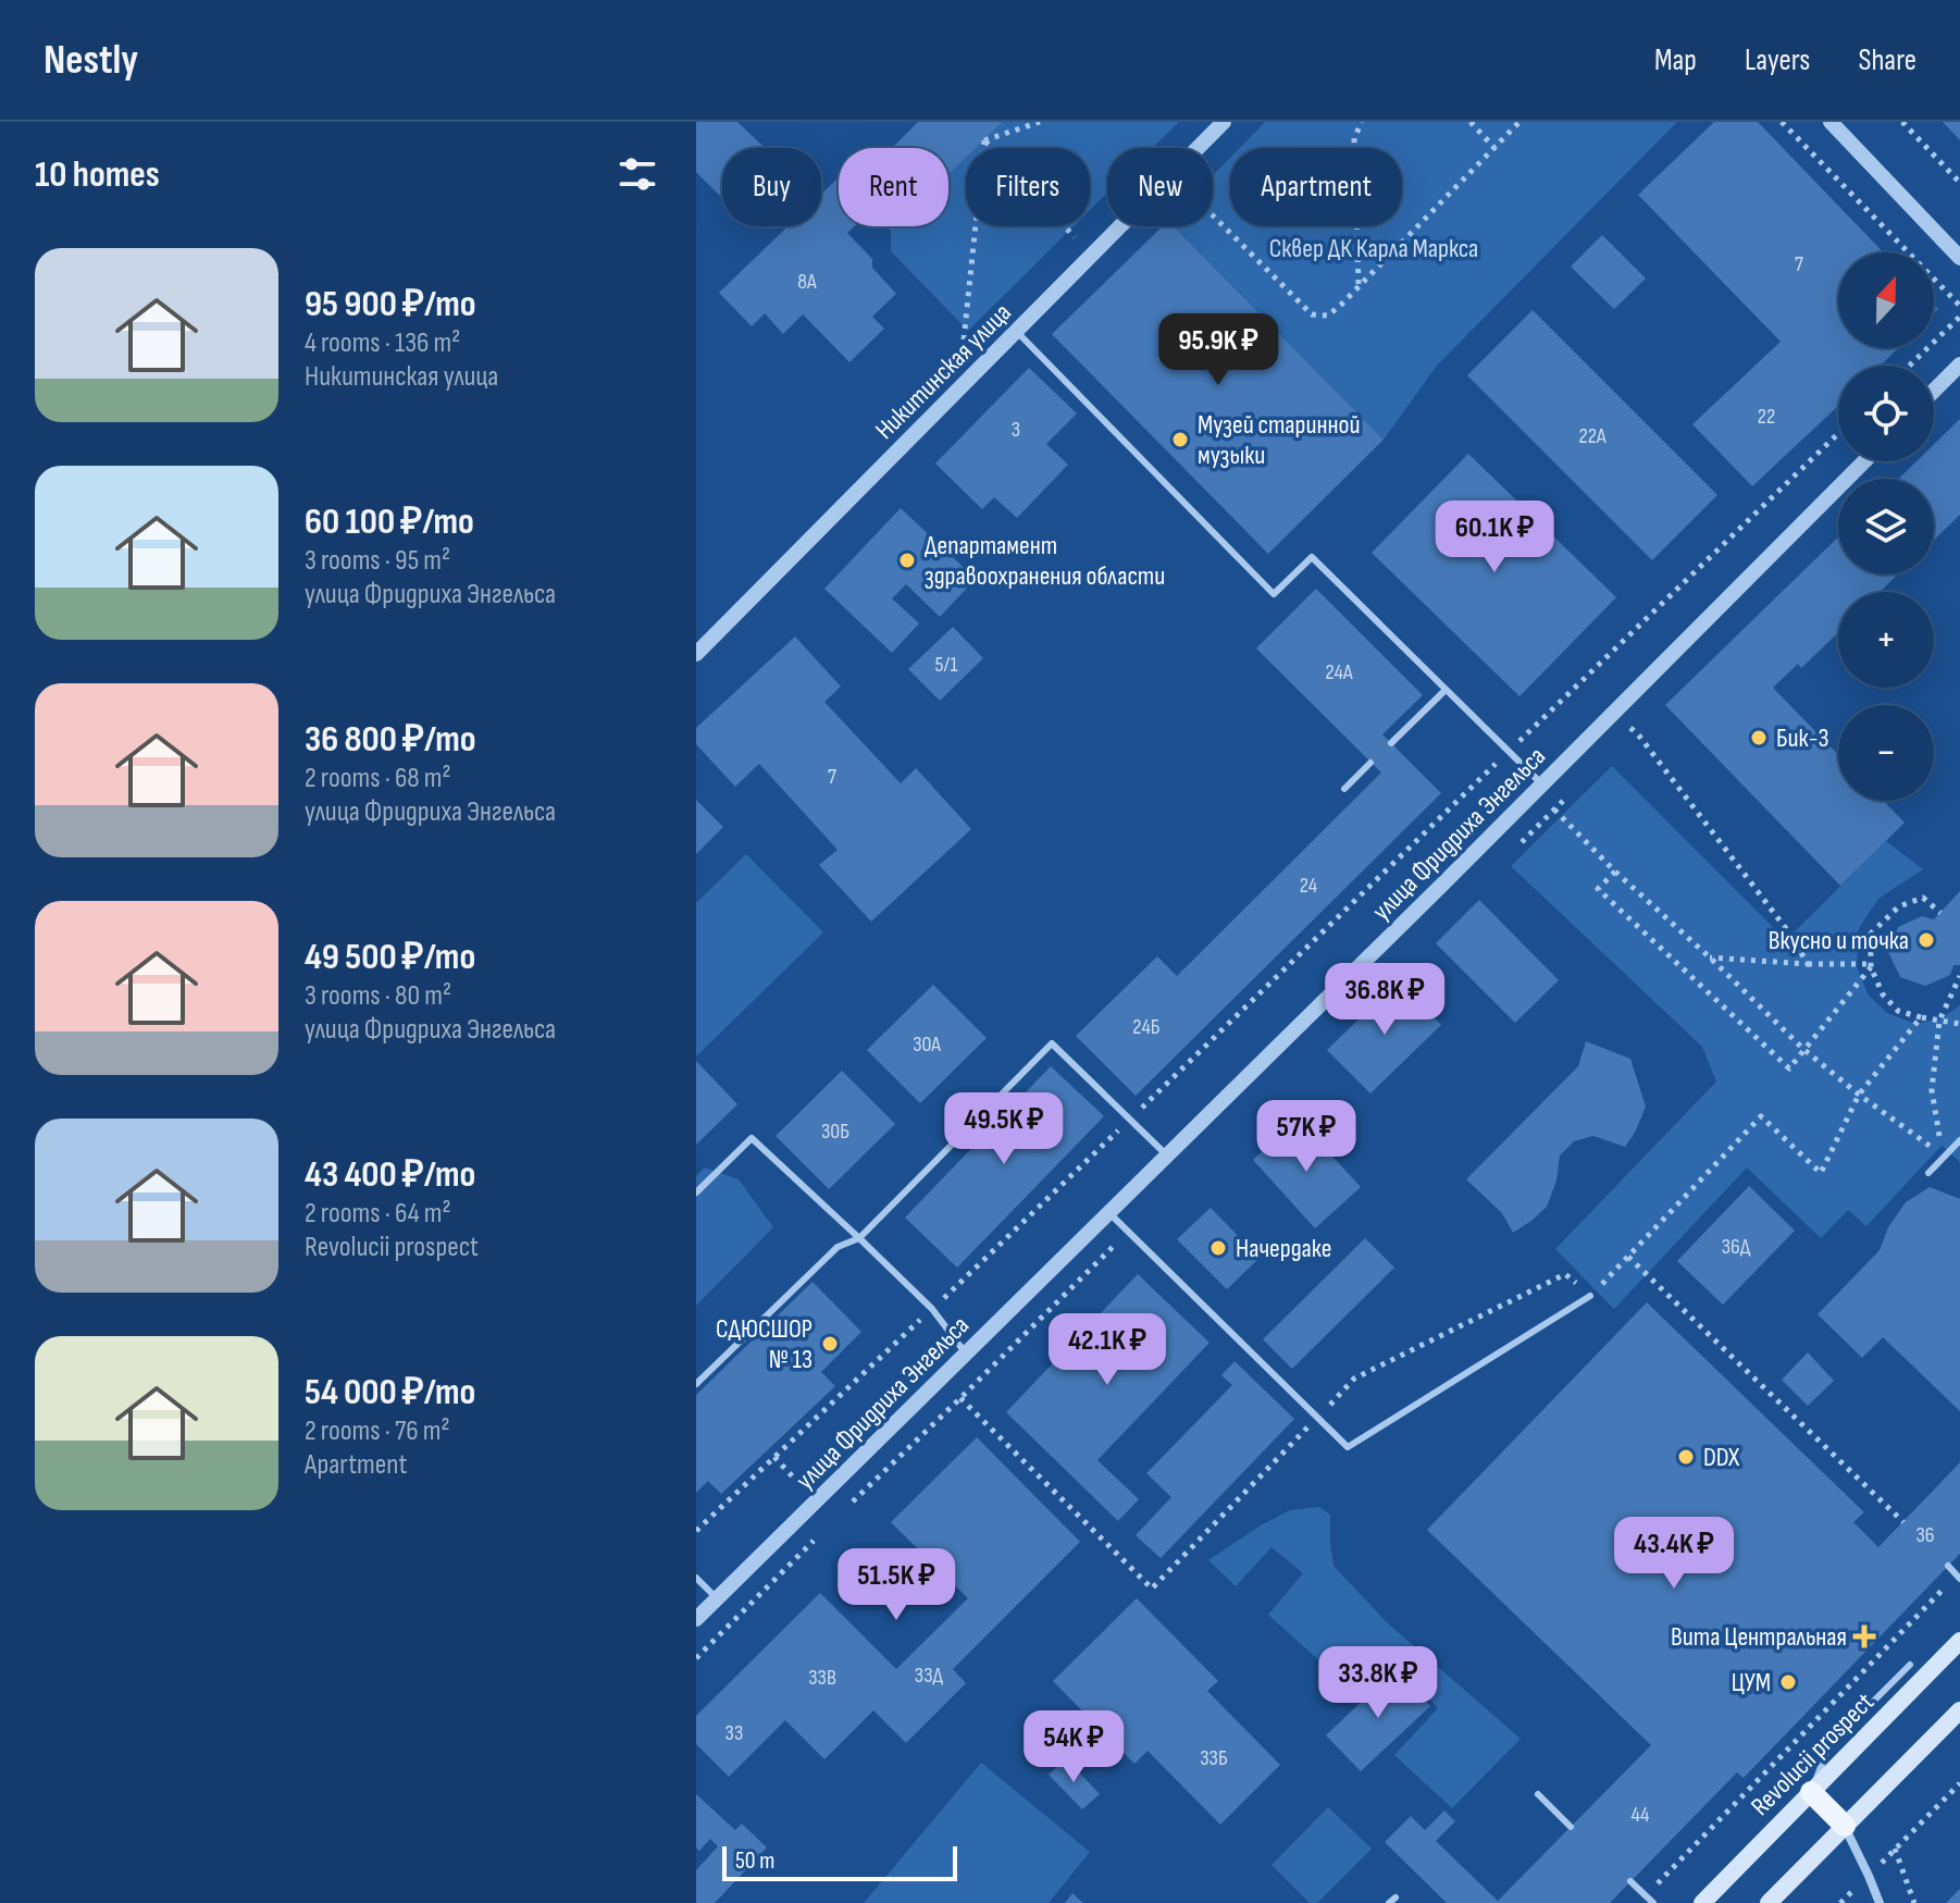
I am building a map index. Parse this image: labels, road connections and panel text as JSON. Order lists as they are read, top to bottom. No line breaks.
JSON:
{"streets":{"main road":["Revolucii prospect"],"street":["Никитинская улица","улица Фридриха Энгельса"]},"parks":["Сквер ДК Карла Маркса"],"places":{"other":["Музей старинной музыки","Департамент здравоохранения области","Бик-3","Вкусно и точка","Начердаке","СДЮСШОР № 13","DDX","ЦУМ"],"health":["Вита Центральная"]},"house_numbers":["7","8А","22","3","22А","5/1","24А","7","24","24Б","30А","30Б","36Д","36","33Д","33В","33","33Б","44"],"scale_bar":"50 m","north":"top","page":{"header":"Nestly","nav":["Map","Layers","Share"],"heading":"10 homes","chip":["Buy","Rent","Filters","New","Apartment"],"list":[{"name":"95 900 ₽/mo","note":"4 rooms · 136 m² · Никитинская улица"},{"name":"60 100 ₽/mo","note":"3 rooms · 95 m² · улица Фридриха Энгельса"},{"name":"36 800 ₽/mo","note":"2 rooms · 68 m² · улица Фридриха Энгельса"},{"name":"49 500 ₽/mo","note":"3 rooms · 80 m² · улица Фридриха Энгельса"},{"name":"43 400 ₽/mo","note":"2 rooms · 64 m² · Revolucii prospect"},{"name":"54 000 ₽/mo","note":"2 rooms · 76 m² · Apartment"}],"map_buttons":["+","−"],"price":["95.9K ₽","60.1K ₽","36.8K ₽","49.5K ₽","57K ₽","42.1K ₽","43.4K ₽","51.5K ₽","33.8K ₽","54K ₽"],"scale":"50 m"}}
